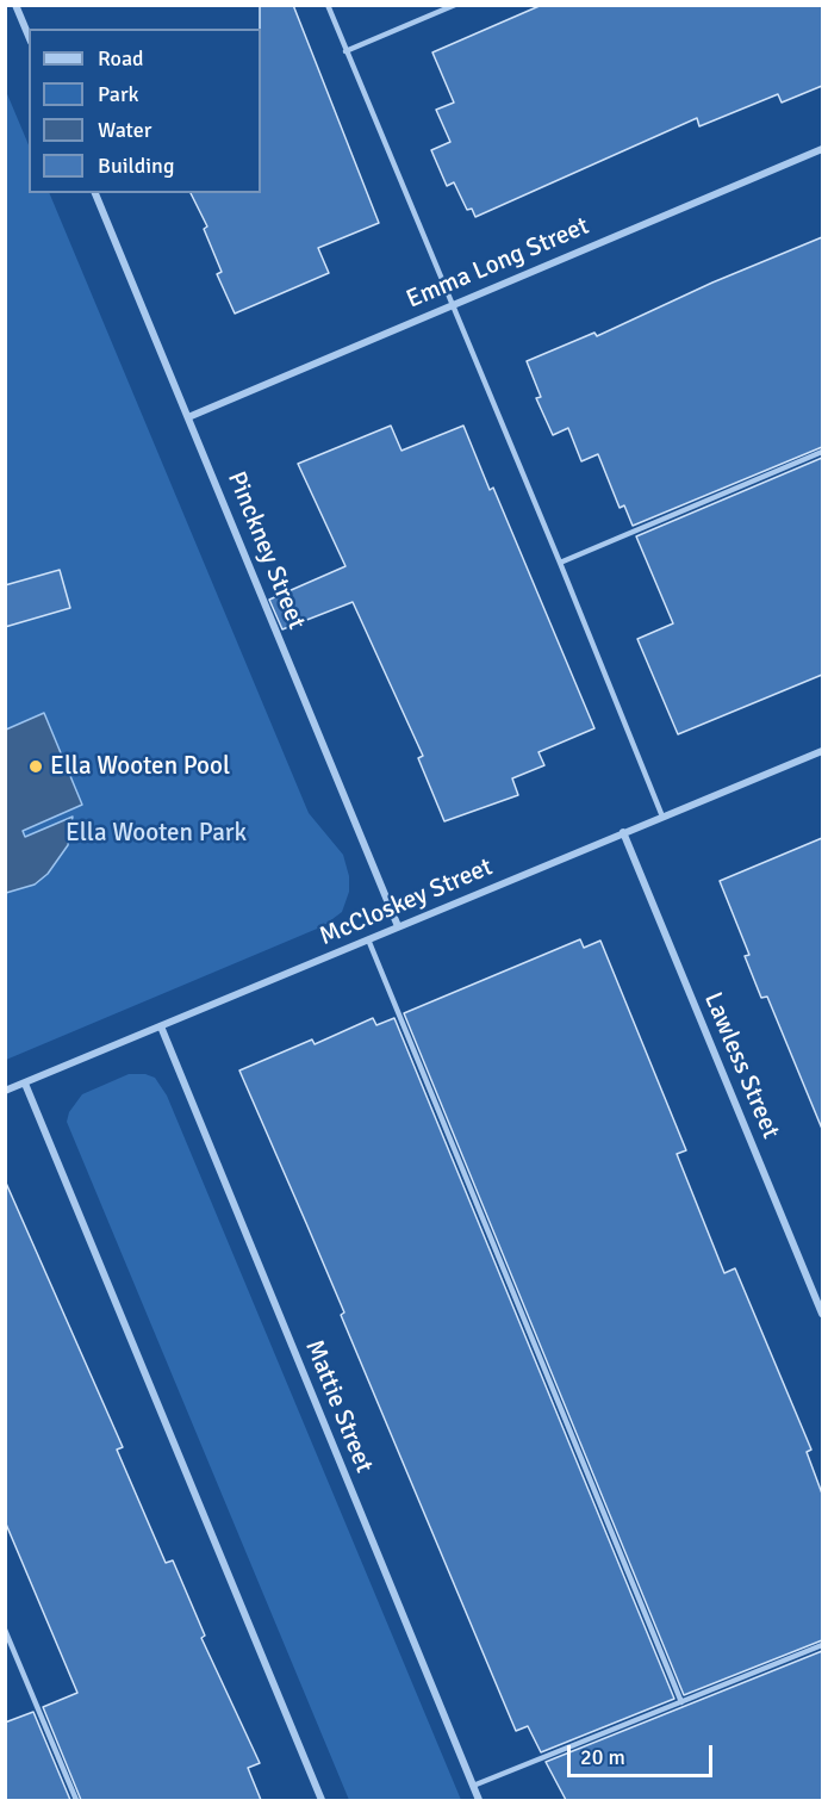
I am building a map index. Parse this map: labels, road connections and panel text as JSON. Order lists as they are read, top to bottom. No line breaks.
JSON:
{"streets":{"street":["Emma Long Street","Pinckney Street","McCloskey Street","Lawless Street","Mattie Street"]},"crossings":[["Emma Long Street","Pinckney Street"],["Pinckney Street","McCloskey Street"],["McCloskey Street","Lawless Street"],["McCloskey Street","Mattie Street"]],"parks":["Ella Wooten Park"],"places":["Ella Wooten Pool"],"legend":["Road","Park","Water","Building"],"scale_bar":"20 m"}
